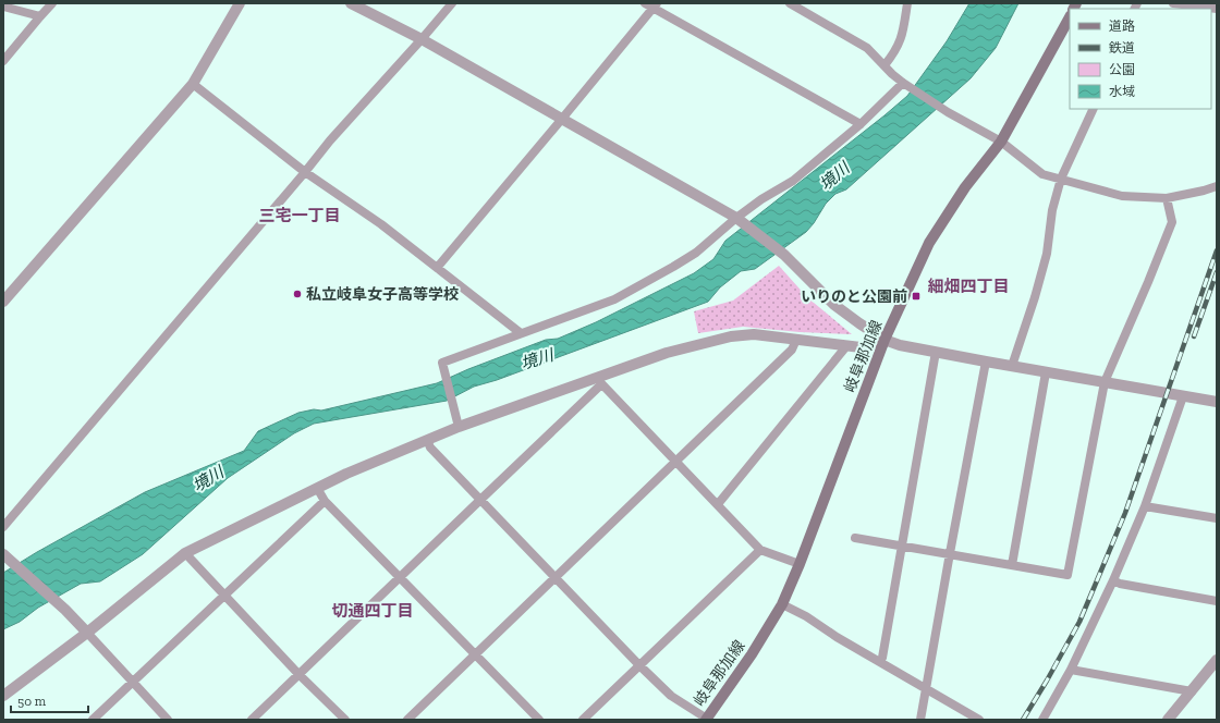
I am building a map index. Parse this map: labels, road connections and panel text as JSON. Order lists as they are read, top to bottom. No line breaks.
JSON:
{"streets":{"main road":["岐阜那加線"]},"districts":["三宅一丁目","細畑四丁目","切通四丁目"],"water":["境川"],"places":{"other":["私立岐阜女子高等学校"],"transit":["いりのと公園前"]},"legend":["道路","鉄道","公園","水域"],"scale_bar":"50 m"}
